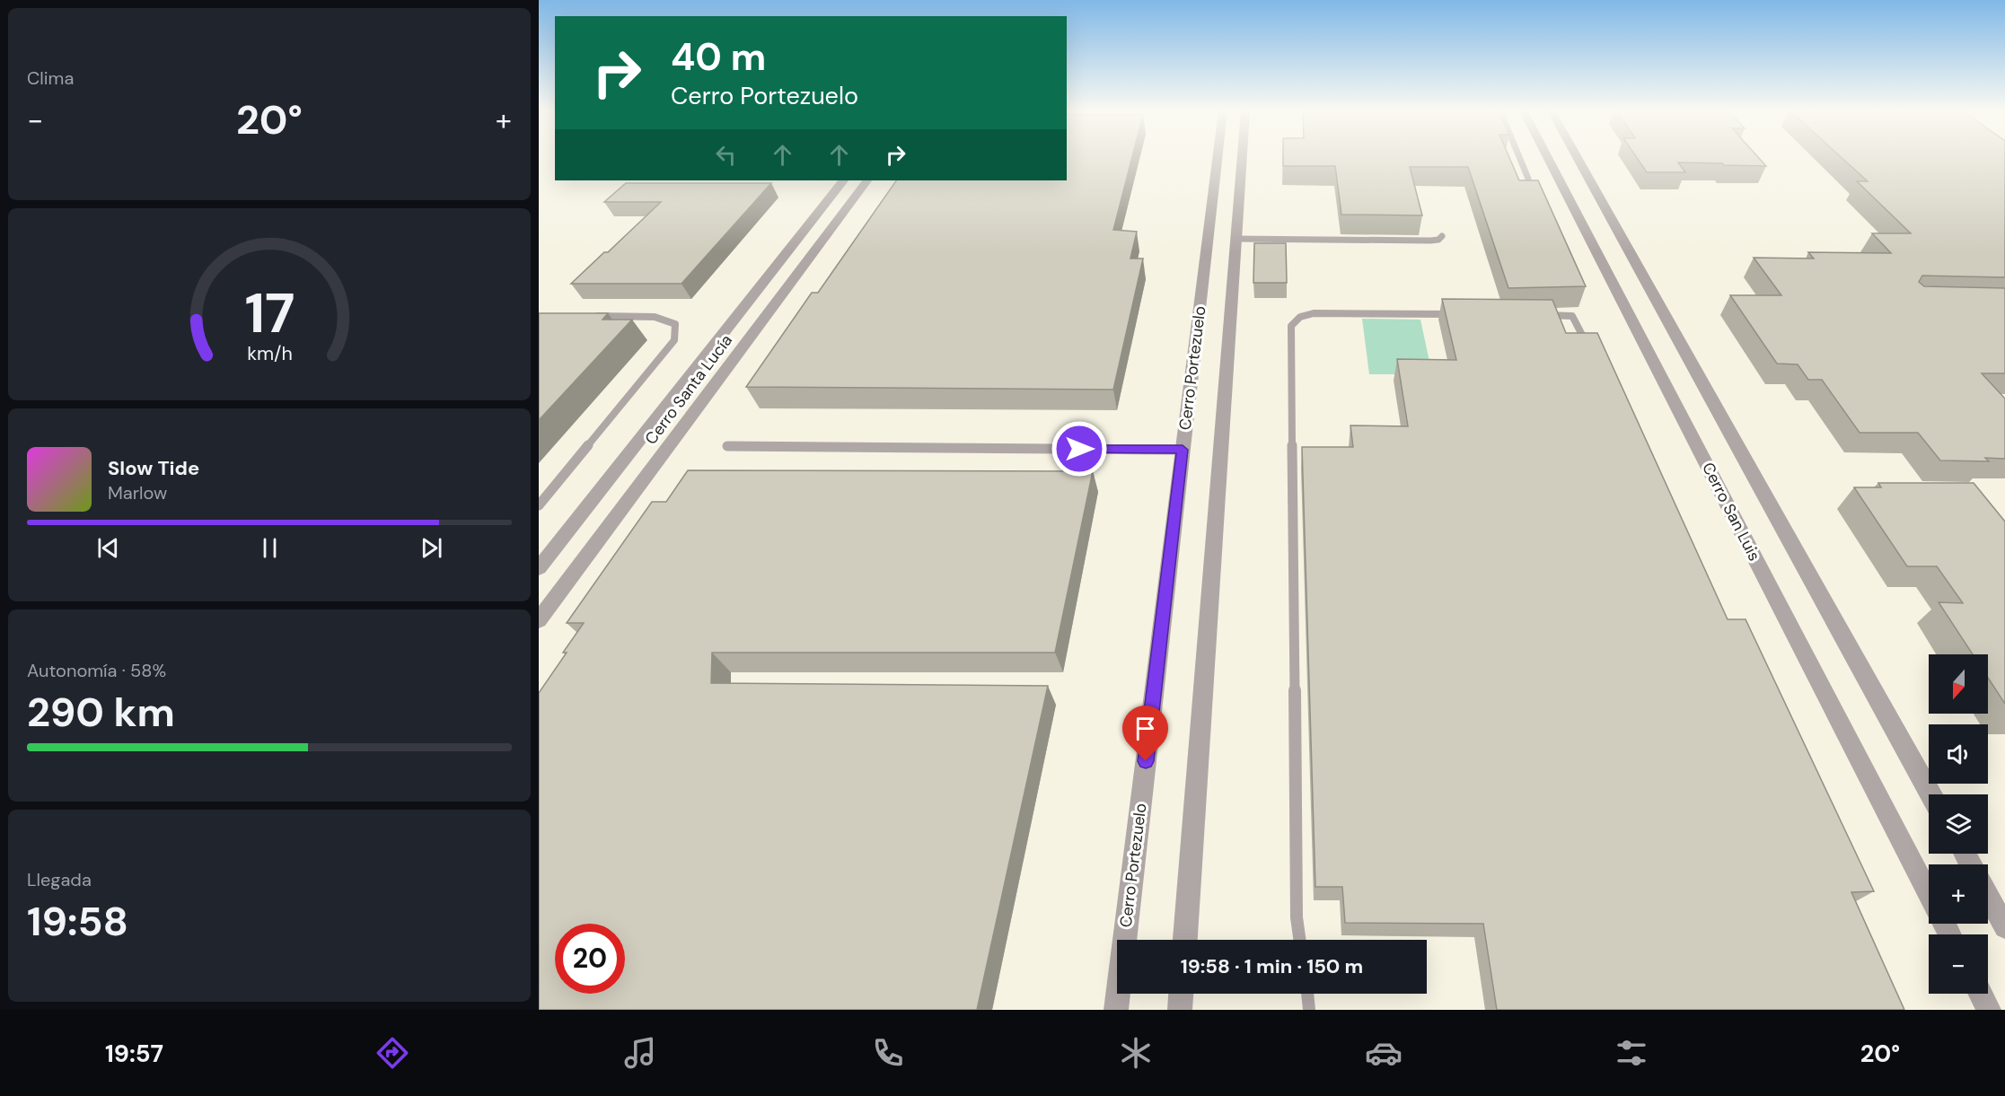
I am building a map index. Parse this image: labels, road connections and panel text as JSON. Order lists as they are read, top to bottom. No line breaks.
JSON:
{"streets":{"street":["Cerro Portezuelo","Cerro Santa Lucía","Cerro San Luis"]},"north":"bottom","page":{"tile":["Clima",["Autonomía · 58%","290 km"],["Llegada","19:58"]],"turn":["40 m","Cerro Portezuelo"],"heat":["−","20°","+"],"song":["Slow Tide","Marlow"],"map_buttons":["+","−"],"limit":"20","trip":"19:58 · 1 min · 150 m","tabs":["19:57","20°"],"gauge":["17","km/h"]}}
